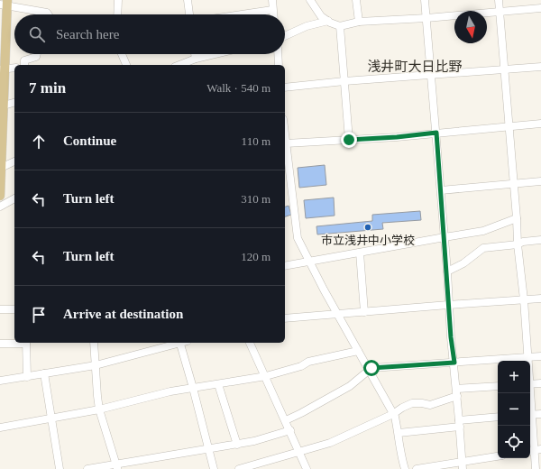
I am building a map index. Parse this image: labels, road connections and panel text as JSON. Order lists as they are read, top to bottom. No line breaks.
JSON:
{"districts":["浅井町大日比野"],"places":["市立浅井中小学校"],"north":"bottom","page":{"search":"Search here","heading":["7 min","Walk · 540 m"],"list":[["Continue","110 m"],["Turn left","310 m"],["Turn left","120 m"],"Arrive at destination"],"map_buttons":["+","−"]}}
